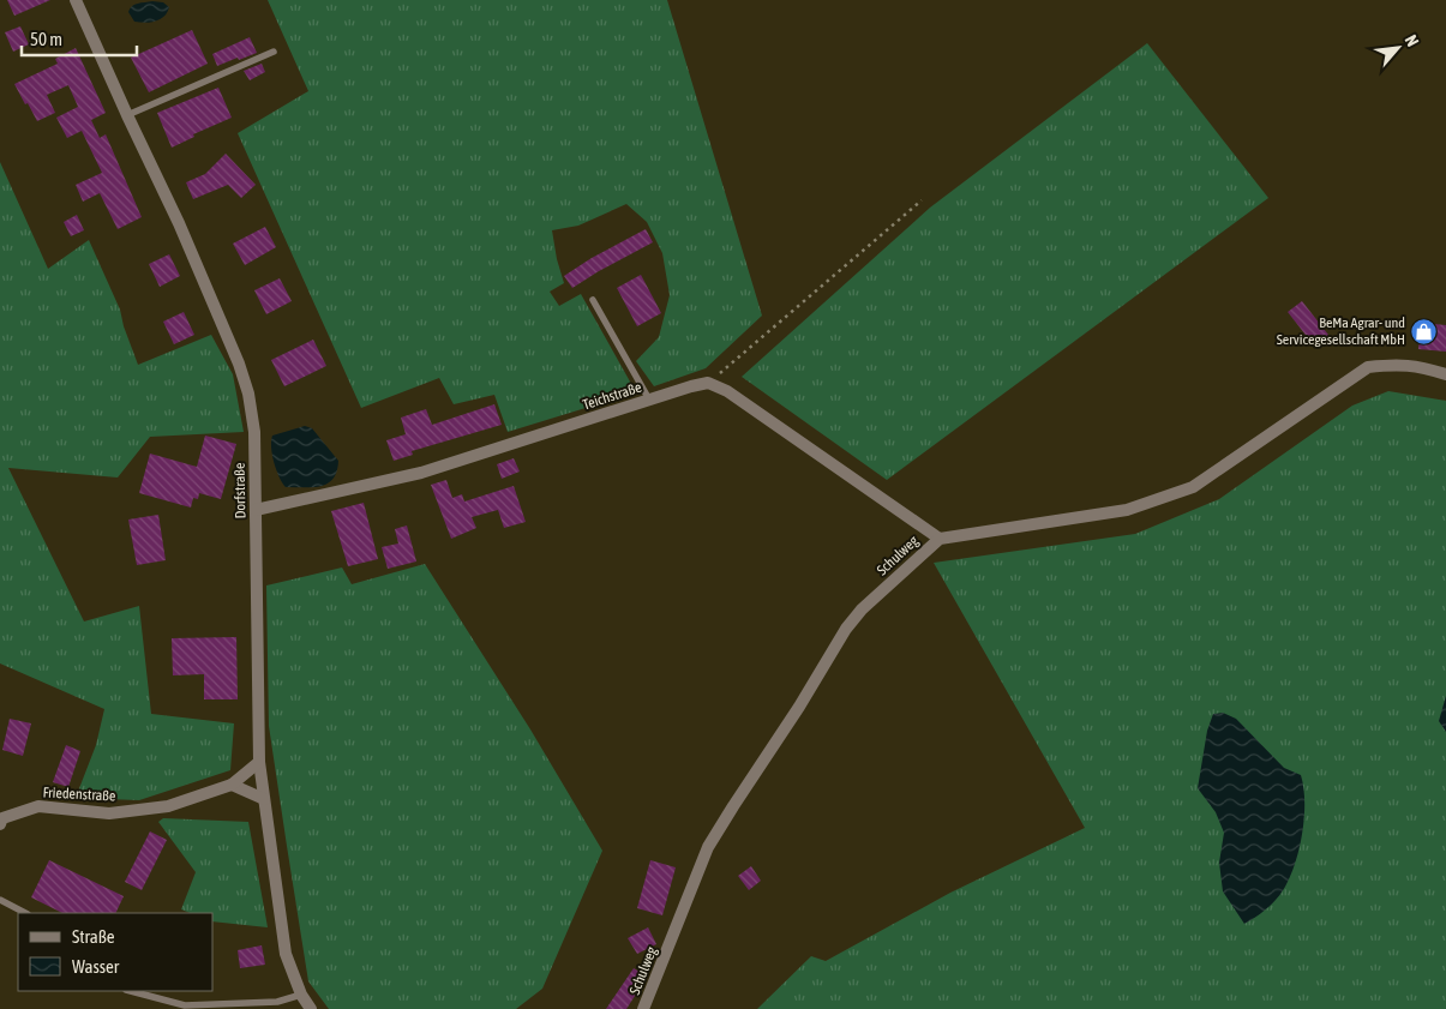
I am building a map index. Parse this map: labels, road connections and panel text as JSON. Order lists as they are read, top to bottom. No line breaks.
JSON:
{"streets":{"street":["Teichstraße","Dorfstraße","Schulweg","Friedenstraße"]},"crossings":[["Teichstraße","Dorfstraße"],["Dorfstraße","Friedenstraße"]],"places":{"shop":["BeMa Agrar- und Servicegesellschaft MbH"]},"legend":["Straße","Wasser"],"scale_bar":"50 m","north":"top right"}
